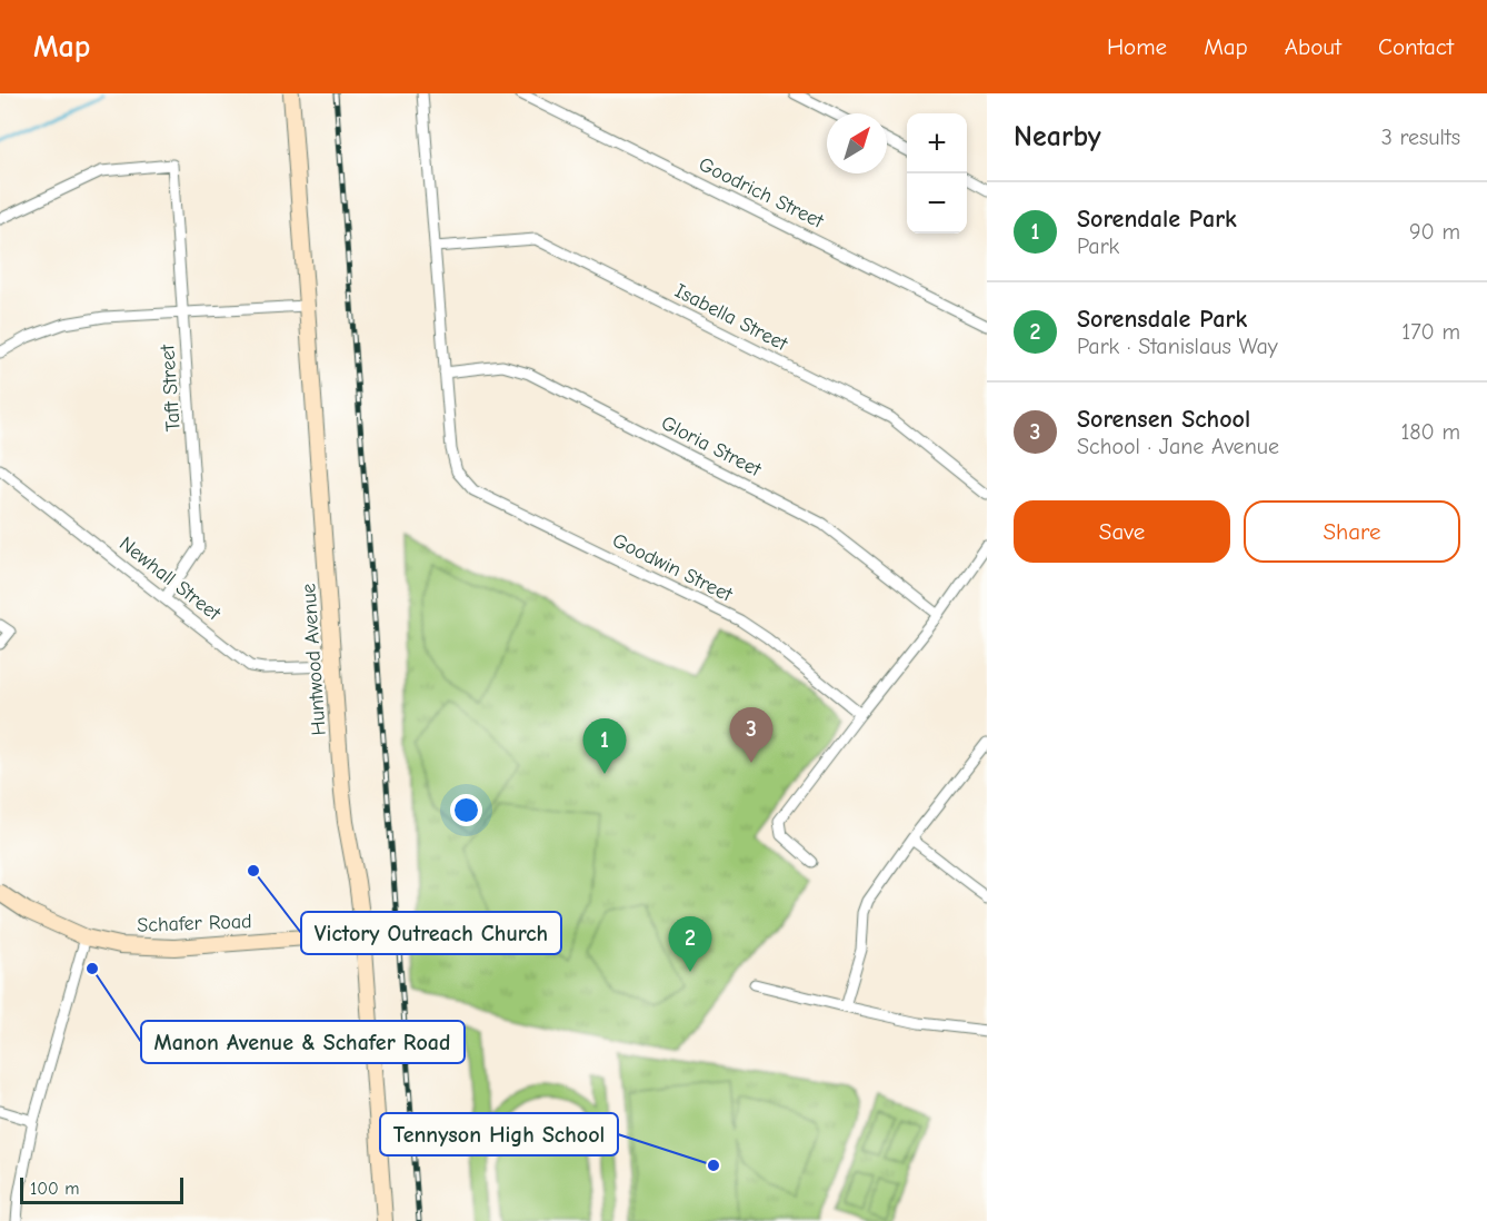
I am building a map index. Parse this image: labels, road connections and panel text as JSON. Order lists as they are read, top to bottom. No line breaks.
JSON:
{"streets":{"street":["Goodrich Street","Isabella Street","Taft Street","Gloria Street","Goodwin Street","Newhall Street","Huntwood Avenue","Schafer Road"]},"crossings":[["Taft Street","Newhall Street"],["Gloria Street","Goodwin Street"],["Newhall Street","Huntwood Avenue"],["Huntwood Avenue","Schafer Road"]],"places":["Victory Outreach Church","Manon Avenue & Schafer Road","Tennyson High School"],"scale_bar":"100 m","north":"top right","page":{"header":"Map","nav":["Home","Map","About","Contact"],"heading":["Nearby","3 results"],"map_buttons":["+","−"],"list":[{"mark":"1","name":"Sorendale Park","note":"Park","value":"90 m"},{"mark":"2","name":"Sorensdale Park","note":"Park · Stanislaus Way","value":"170 m"},{"mark":"3","name":"Sorensen School","note":"School · Jane Avenue","value":"180 m"}],"buttons":["Save","Share"],"pins":["3","1","2"],"scale":"100 m"}}
